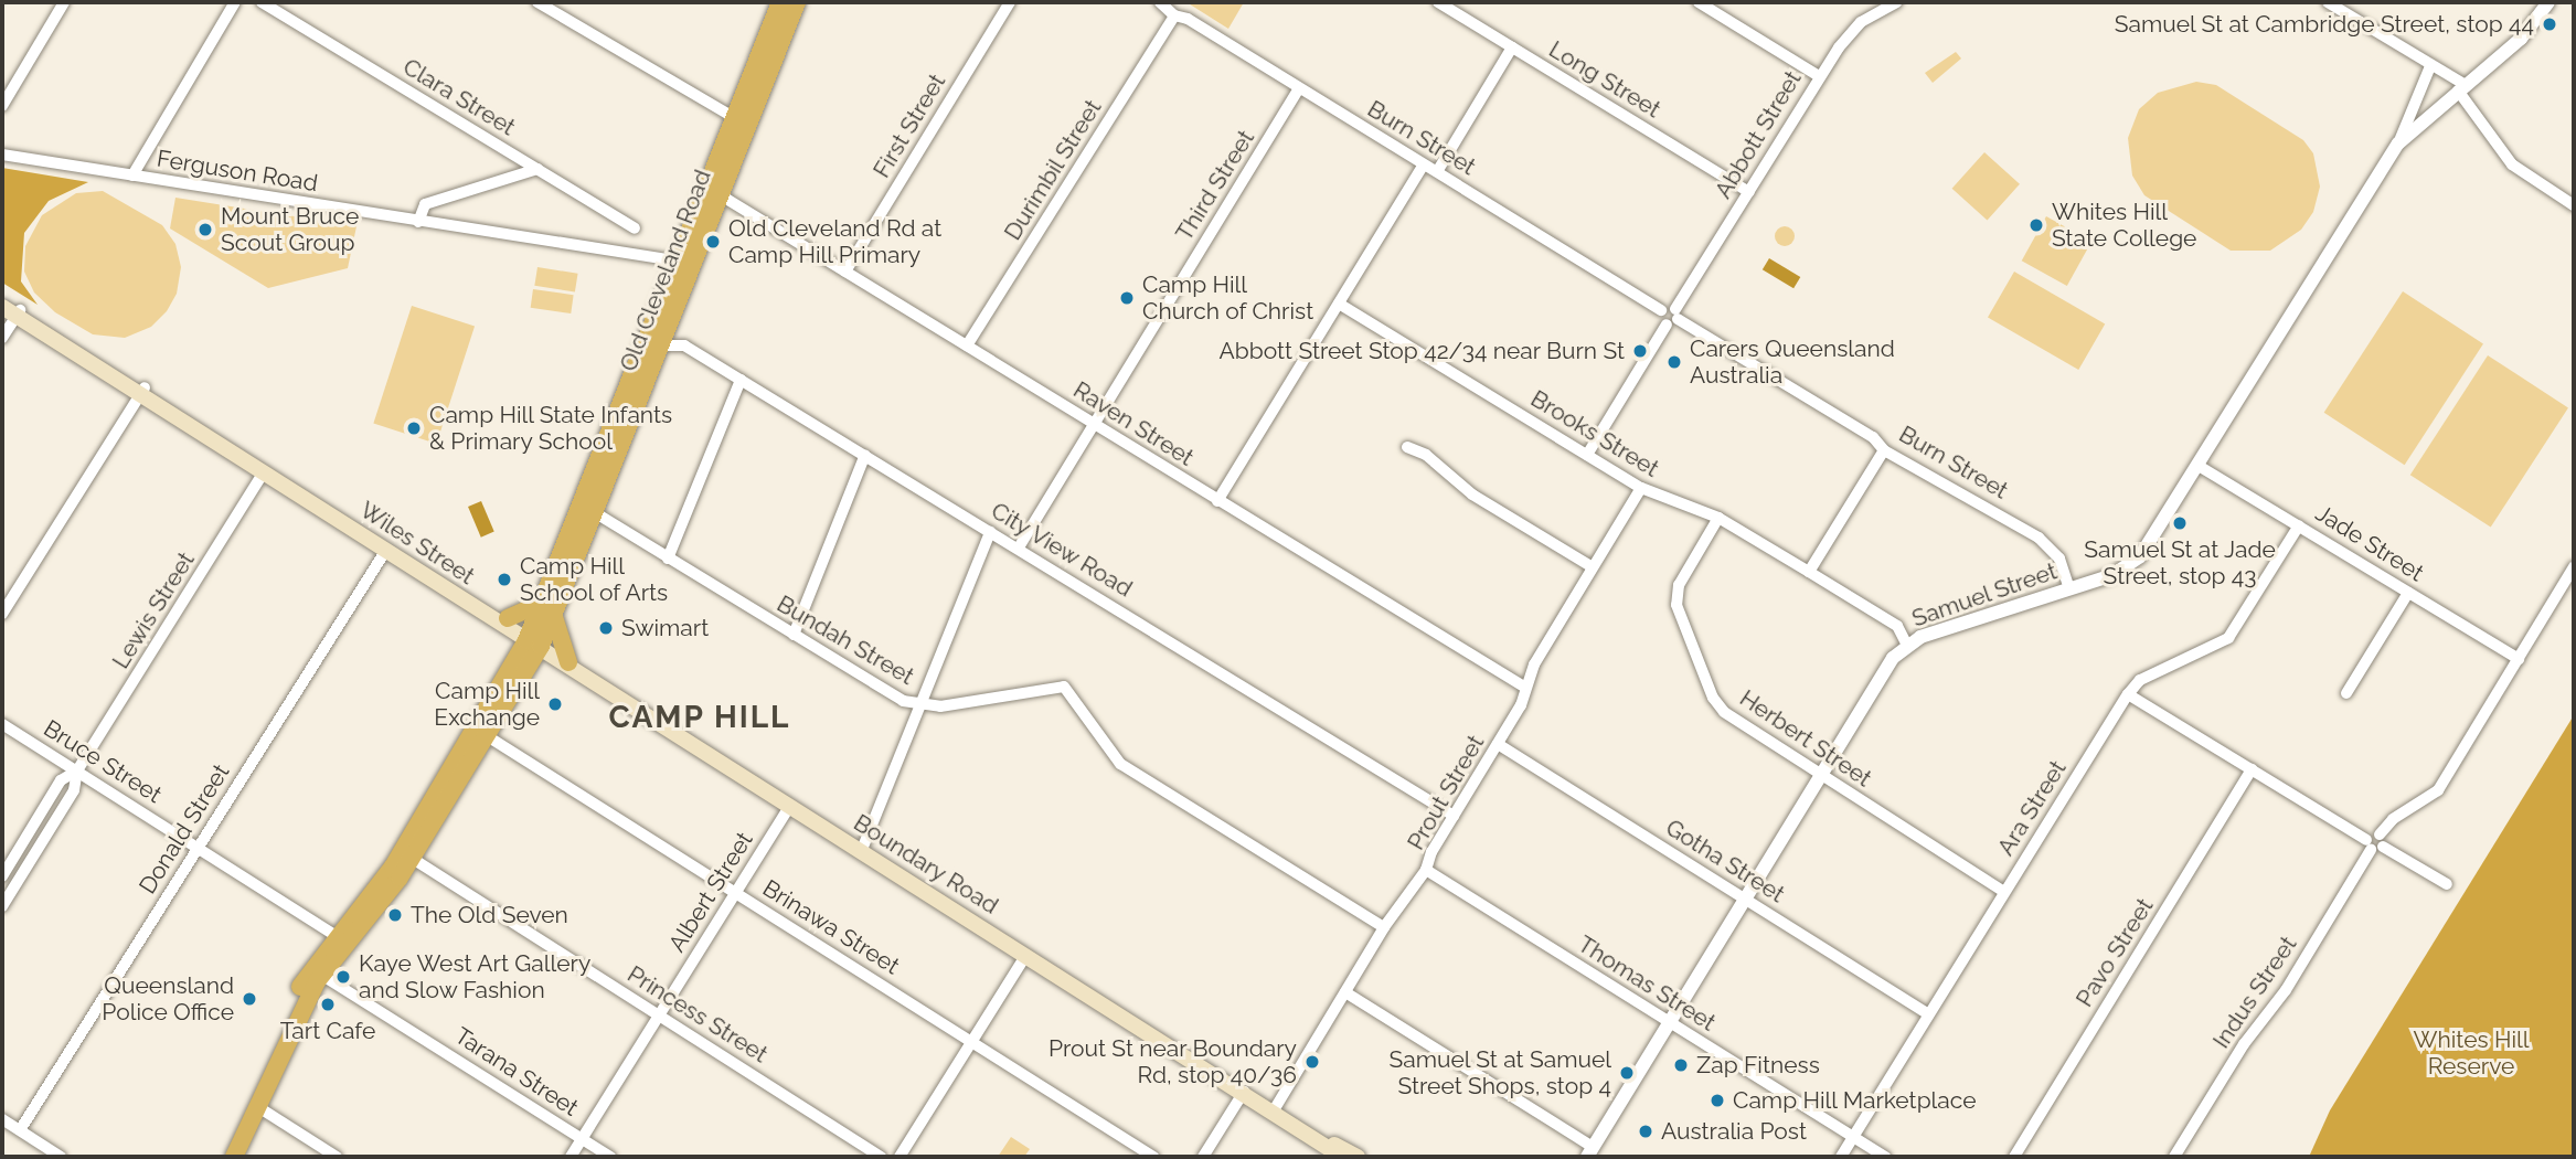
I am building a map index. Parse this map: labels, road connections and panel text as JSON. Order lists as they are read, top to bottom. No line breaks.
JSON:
{"streets":{"highway":["Old Cleveland Road"],"main road":["Wiles Street","Boundary Road"],"street":["Long Street","Clara Street","First Street","Abbott Street","Burn Street","Durimbil Street","Ferguson Road","Third Street","Raven Street","Brooks Street","Jade Street","City View Road","Samuel Street","Lewis Street","Bundah Street","Herbert Street","Bruce Street","Prout Street","Ara Street","Donald Street","Gotha Street","Albert Street","Brinawa Street","Pavo Street","Thomas Street","Indus Street","Princess Street","Tarana Street"]},"crossings":[["Long Street","Abbott Street"],["First Street","Raven Street"],["Abbott Street","Burn Street"],["Abbott Street","Brooks Street"],["Burn Street","Durimbil Street"],["Burn Street","Third Street"],["Burn Street","Samuel Street"],["Durimbil Street","Raven Street"],["Ferguson Road","Old Cleveland Road"],["Third Street","Raven Street"],["Third Street","City View Road"],["Old Cleveland Road","Raven Street"],["Old Cleveland Road","Wiles Street"],["Old Cleveland Road","City View Road"],["Old Cleveland Road","Bundah Street"],["Old Cleveland Road","Bruce Street"],["Old Cleveland Road","Boundary Road"],["Old Cleveland Road","Brinawa Street"],["Old Cleveland Road","Princess Street"],["Old Cleveland Road","Tarana Street"],["Raven Street","Prout Street"],["Brooks Street","Samuel Street"],["Brooks Street","Herbert Street"],["Brooks Street","Prout Street"],["Wiles Street","Lewis Street"],["Wiles Street","Donald Street"],["Wiles Street","Boundary Road"],["Jade Street","Samuel Street"],["Jade Street","Ara Street"],["City View Road","Prout Street"],["Samuel Street","Herbert Street"],["Samuel Street","Gotha Street"],["Samuel Street","Thomas Street"],["Lewis Street","Bruce Street"],["Bundah Street","Prout Street"],["Herbert Street","Ara Street"],["Bruce Street","Donald Street"],["Prout Street","Gotha Street"],["Prout Street","Boundary Road"],["Prout Street","Thomas Street"],["Ara Street","Gotha Street"],["Ara Street","Thomas Street"],["Boundary Road","Albert Street"],["Albert Street","Brinawa Street"],["Albert Street","Princess Street"],["Albert Street","Tarana Street"]],"districts":["CAMP HILL"],"parks":["Whites Hill Reserve"],"places":["Samuel St at Cambridge Street, stop 44","Whites Hill State College","Mount Bruce Scout Group","Old Cleveland Rd at Camp Hill Primary","Camp Hill Church of Christ","Abbott Street Stop 42/34 near Burn St","Carers Queensland Australia","Camp Hill State Infants & Primary School","Samuel St at Jade Street, stop 43","Camp Hill School of Arts","Swimart","Camp Hill Exchange","The Old Seven","Kaye West Art Gallery and Slow Fashion","Queensland Police Office","Tart Cafe","Prout St near Boundary Rd, stop 40/36","Zap Fitness","Samuel St at Samuel Street Shops, stop 4","Camp Hill Marketplace","Australia Post"]}
